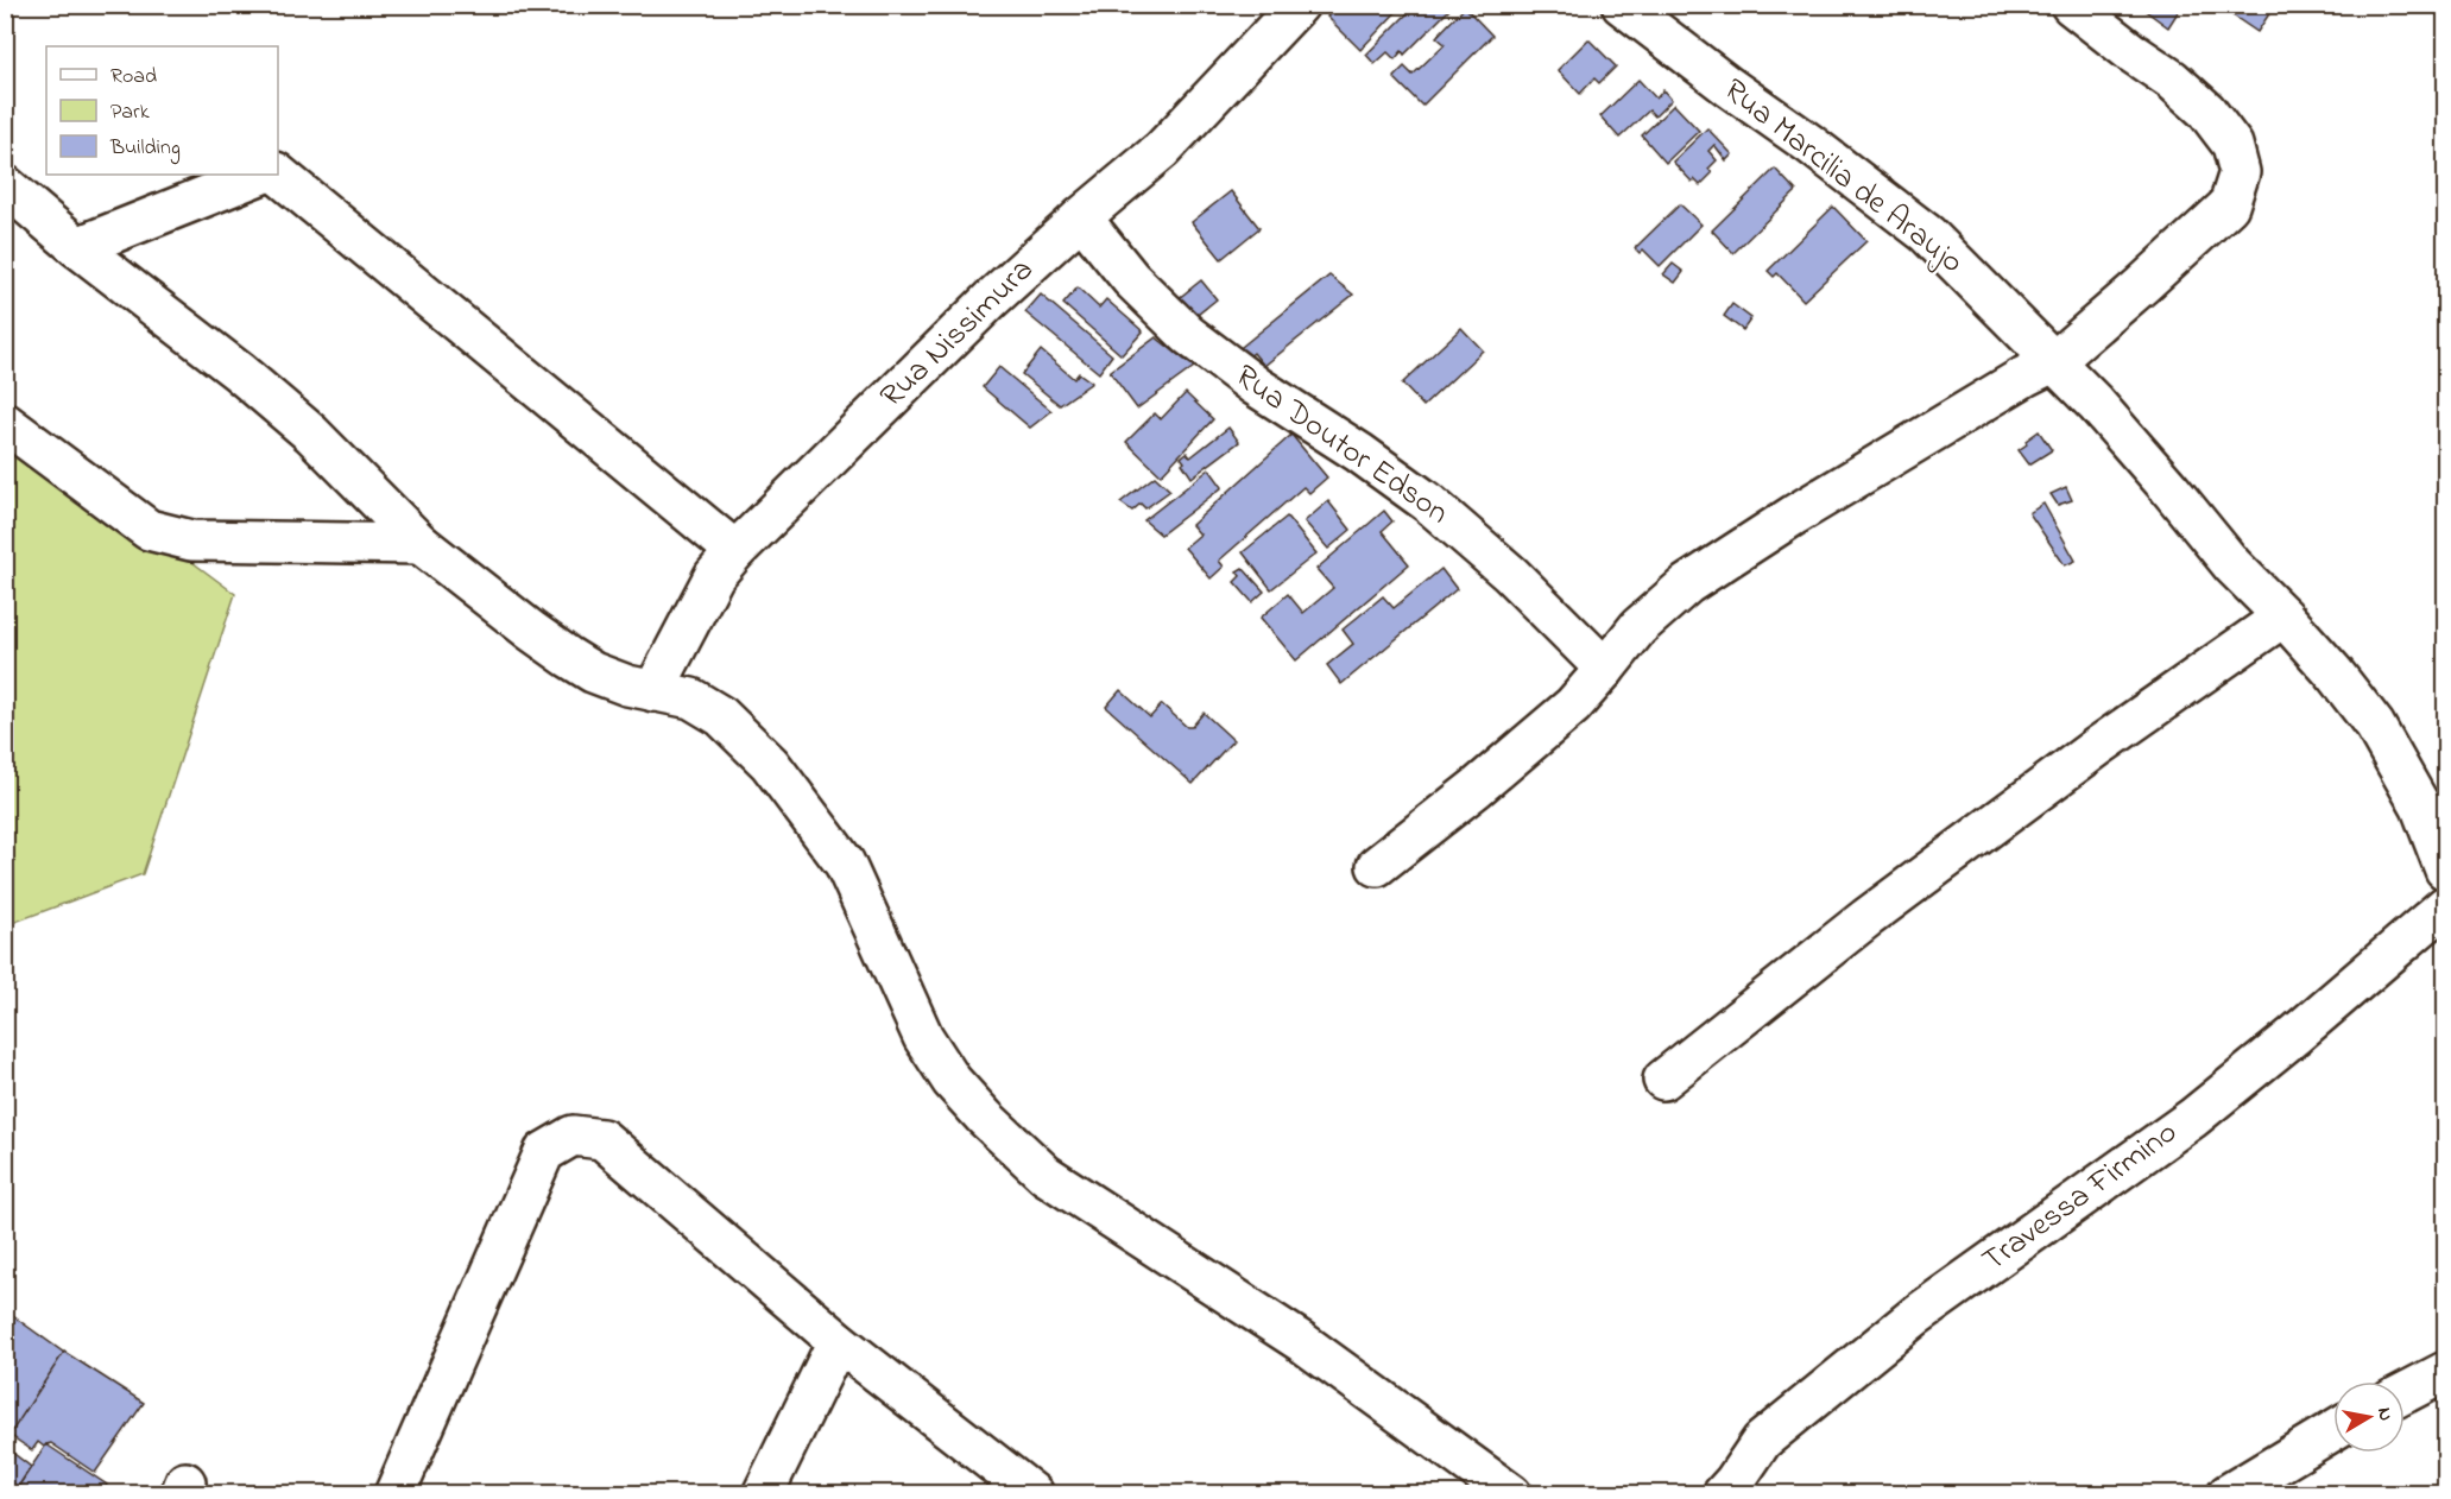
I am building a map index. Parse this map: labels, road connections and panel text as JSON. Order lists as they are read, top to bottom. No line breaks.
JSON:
{"streets":{"street":["Rua Marcilia de Araujo","Rua Nissimura","Rua Doutor Edson","Travessa Firmino"]},"crossings":[["Rua Nissimura","Rua Doutor Edson"]],"legend":["Road","Park","Building"],"north":"right"}
